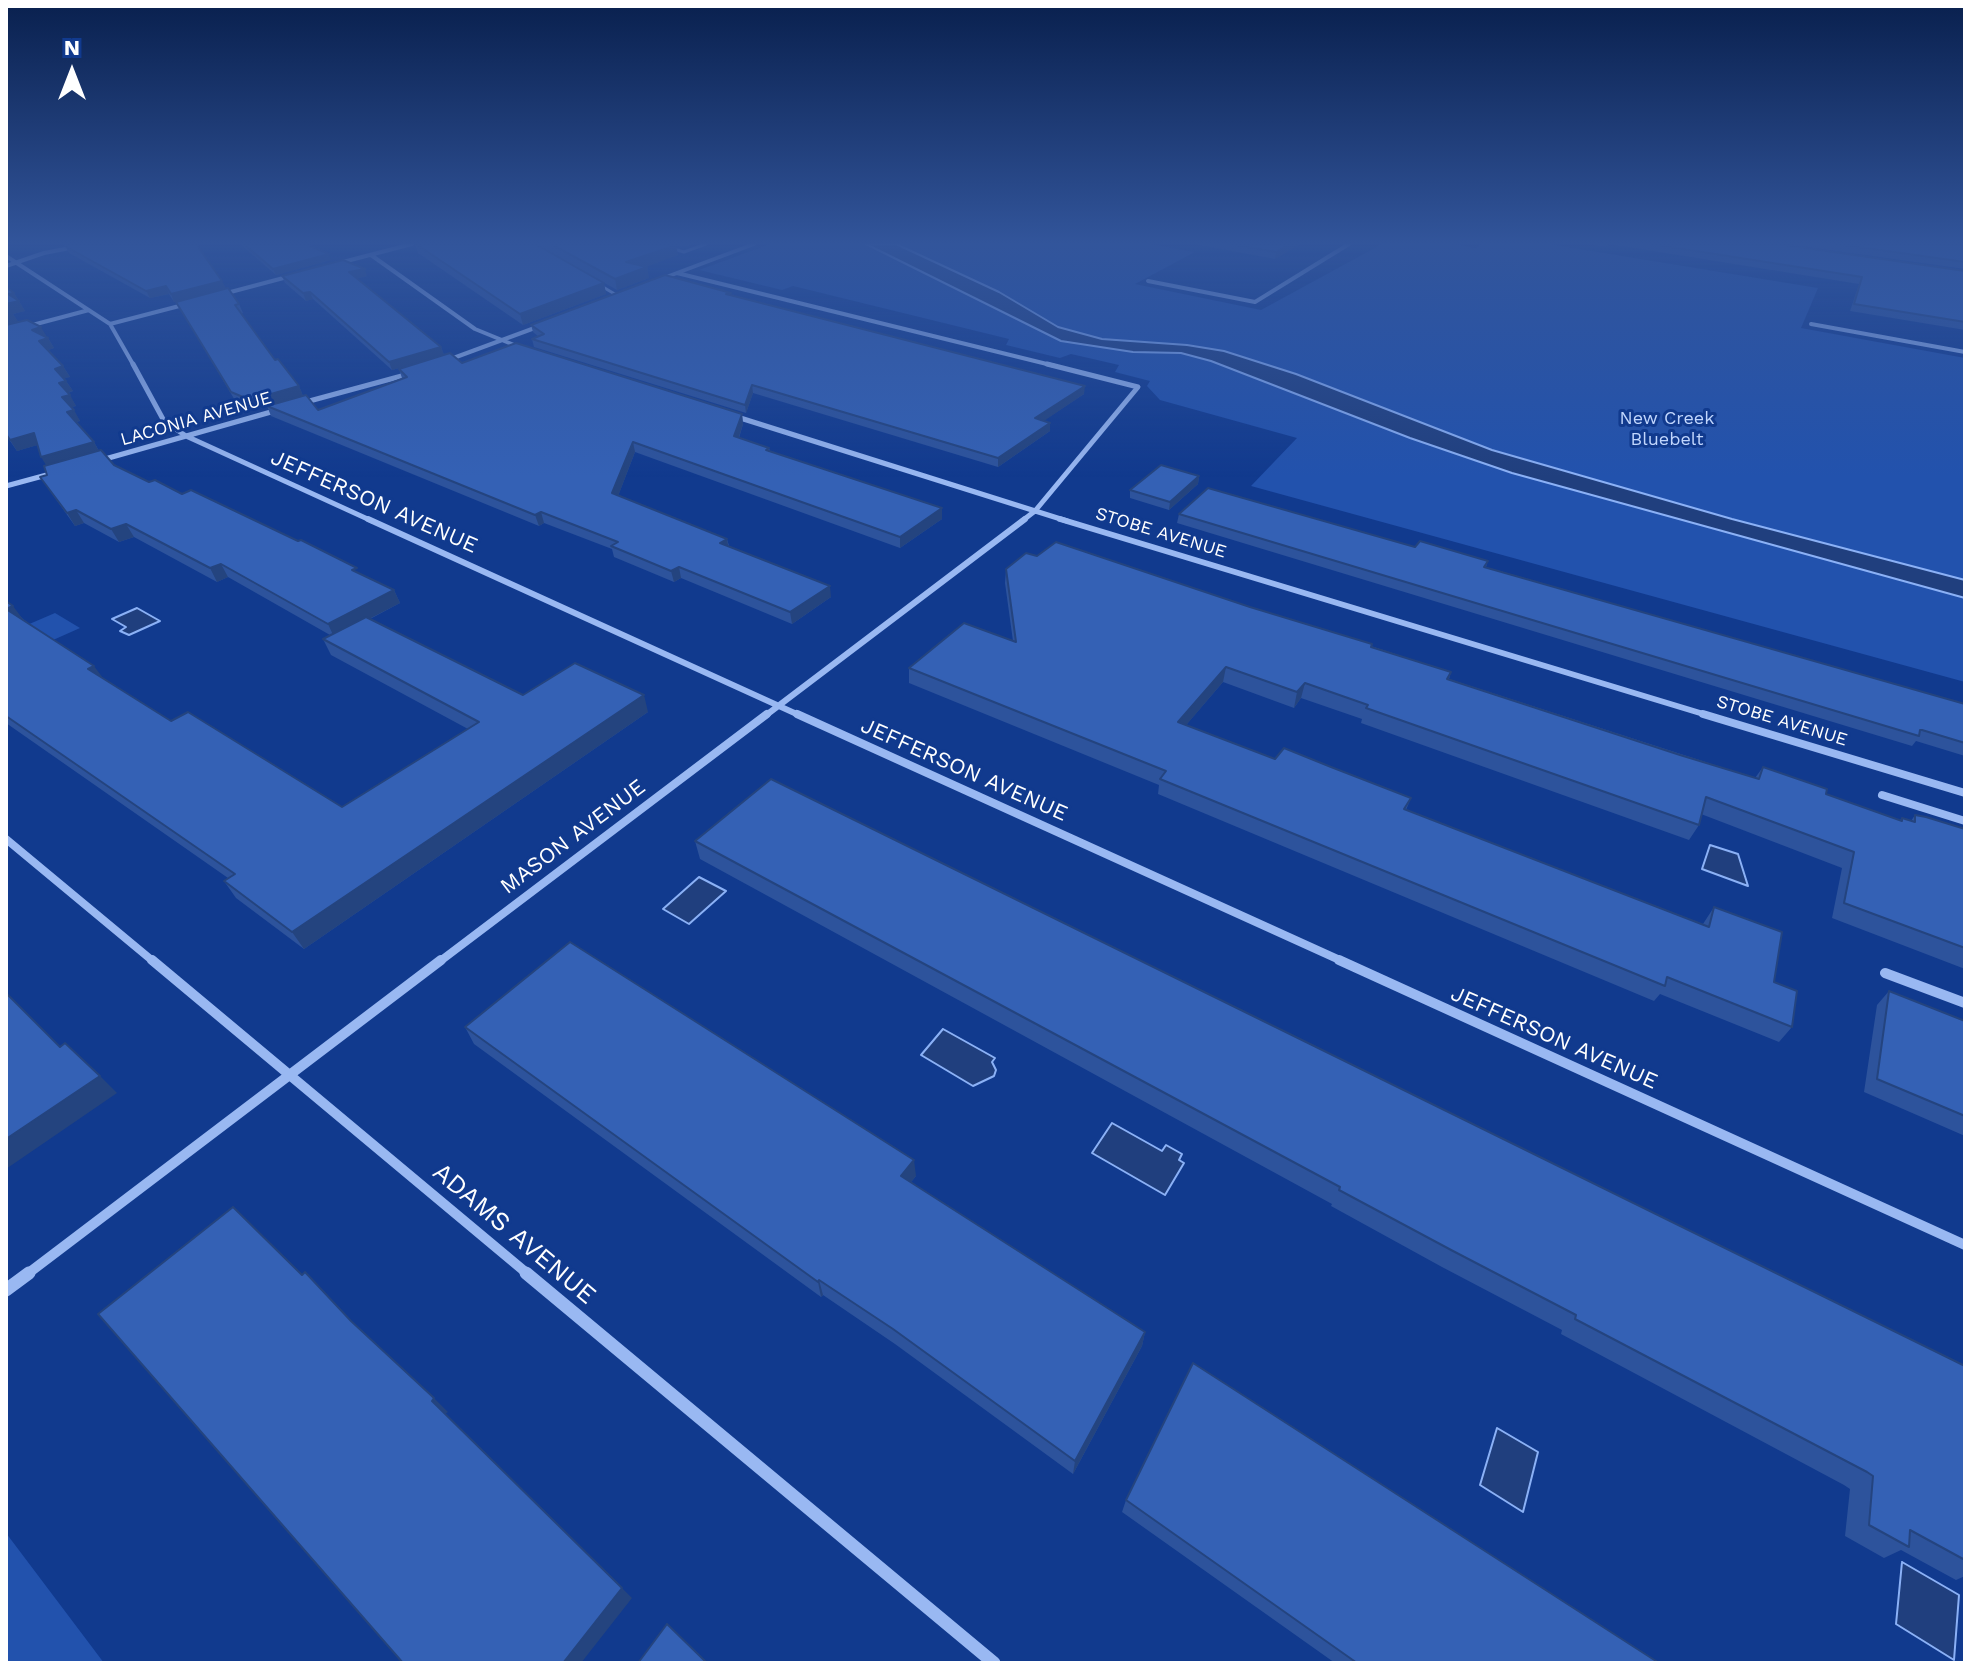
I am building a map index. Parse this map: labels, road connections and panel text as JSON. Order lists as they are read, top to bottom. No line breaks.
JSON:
{"streets":{"street":["LACONIA AVENUE","JEFFERSON AVENUE","STOBE AVENUE","MASON AVENUE","ADAMS AVENUE"]},"crossings":[["LACONIA AVENUE","JEFFERSON AVENUE"],["JEFFERSON AVENUE","MASON AVENUE"],["STOBE AVENUE","MASON AVENUE"],["MASON AVENUE","ADAMS AVENUE"]],"parks":["New Creek Bluebelt"],"north":"top"}
